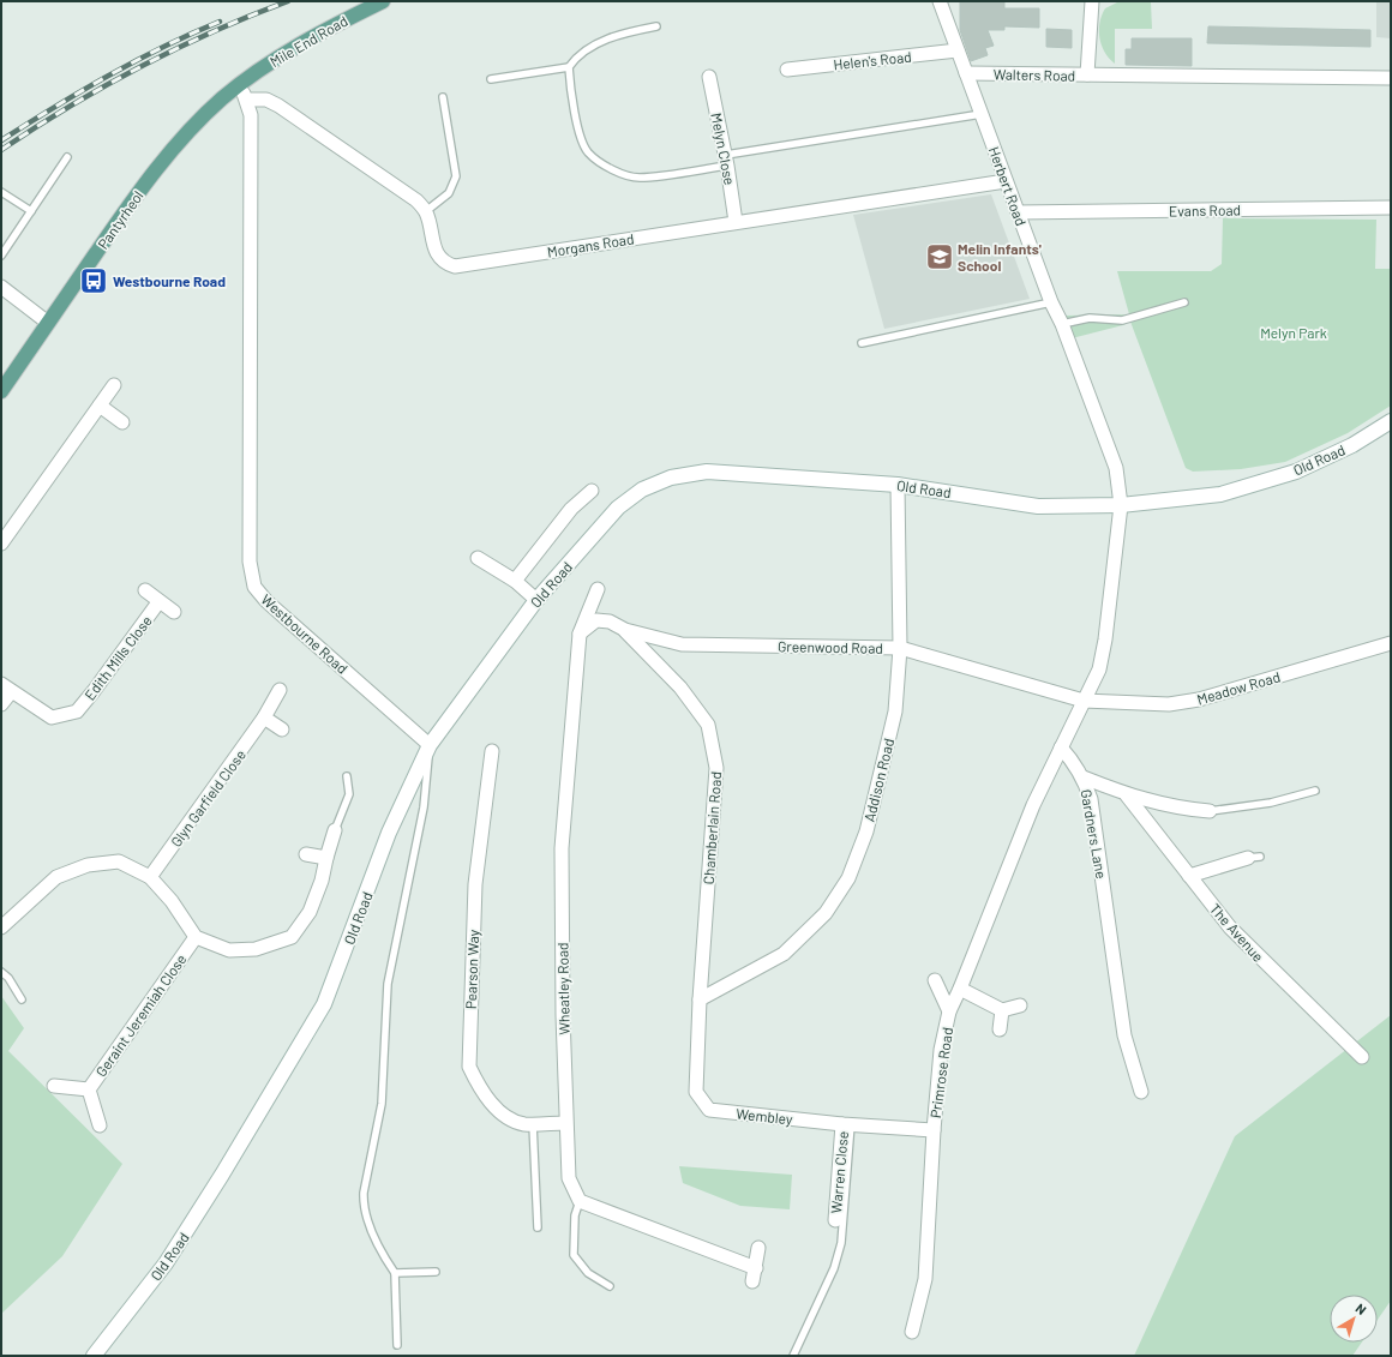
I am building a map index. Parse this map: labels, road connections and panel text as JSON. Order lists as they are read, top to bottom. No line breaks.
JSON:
{"streets":{"main road":["Mile End Road","Pantyrheol"],"street":["Helen's Road","Walters Road","Melyn Close","Herbert Road","Evans Road","Morgans Road","Old Road","Westbourne Road","Greenwood Road","Edith Mills Close","Meadow Road","Addison Road","Glyn Garfield Close","Chamberlain Road","Gardners Lane","The Avenue","Pearson Way","Wheatley Road","Geraint Jeremiah Close","Primrose Road","Wembley","Warren Close"]},"crossings":[["Mile End Road","Pantyrheol"],["Helen's Road","Herbert Road"],["Walters Road","Herbert Road"],["Melyn Close","Morgans Road"],["Herbert Road","Evans Road"],["Herbert Road","Morgans Road"],["Herbert Road","Old Road"],["Pantyrheol","Westbourne Road"],["Old Road","Westbourne Road"],["Old Road","Addison Road"],["Greenwood Road","Meadow Road"],["Greenwood Road","Addison Road"],["Greenwood Road","Chamberlain Road"],["Greenwood Road","Wheatley Road"],["Addison Road","Chamberlain Road"],["Addison Road","Wembley"],["Chamberlain Road","Wembley"],["Gardners Lane","Primrose Road"],["Pearson Way","Wheatley Road"],["Primrose Road","Wembley"],["Wembley","Warren Close"]],"parks":["Melyn Park"],"places":{"school or university":["Melin Infants' School"],"bus stop":["Westbourne Road"]},"north":"top right"}
